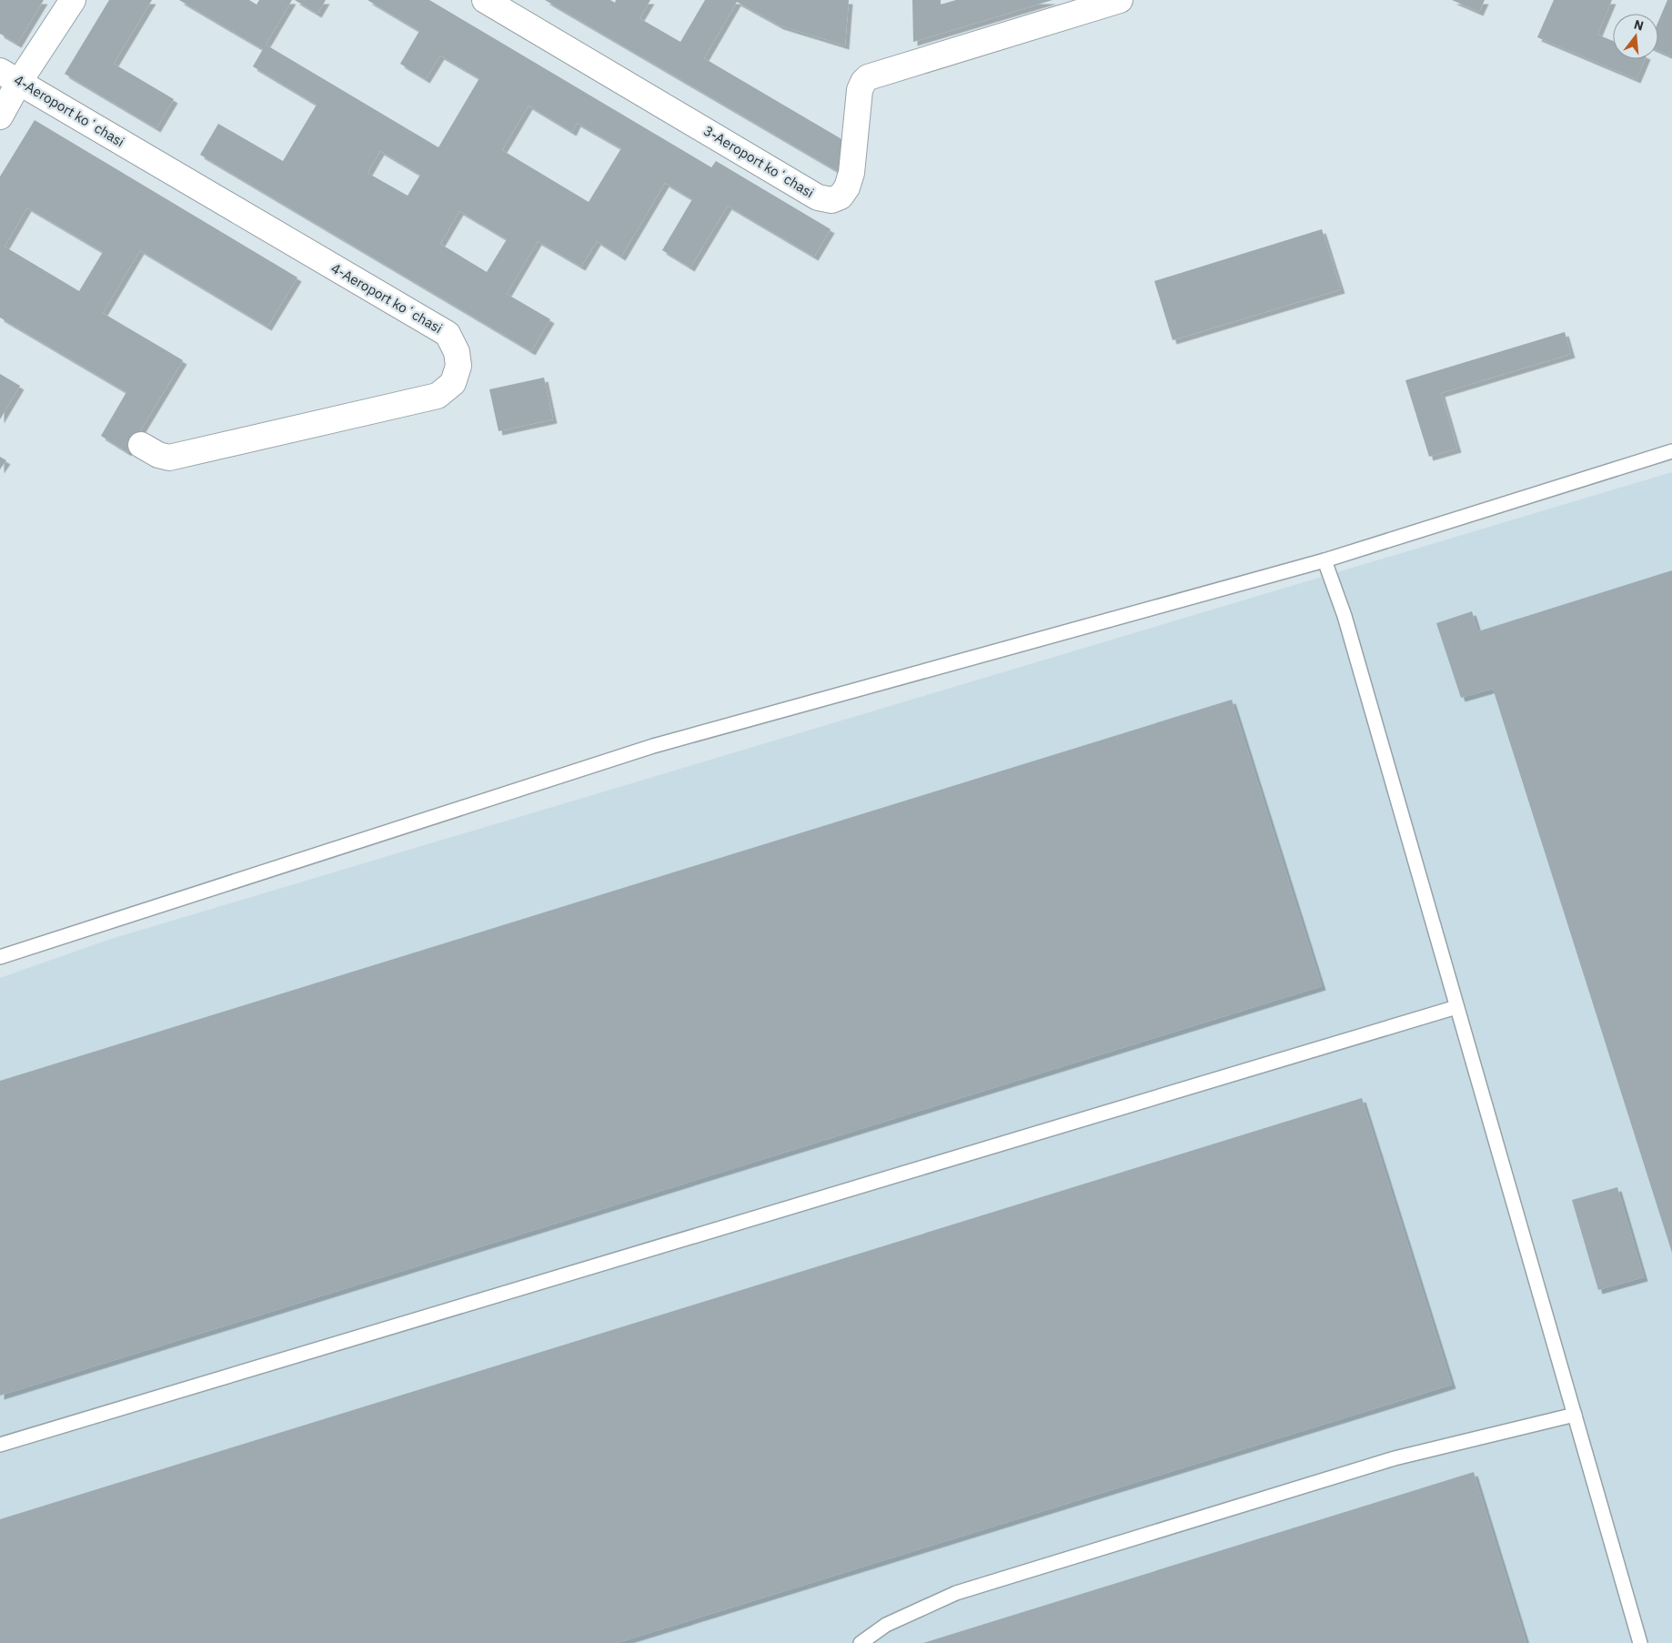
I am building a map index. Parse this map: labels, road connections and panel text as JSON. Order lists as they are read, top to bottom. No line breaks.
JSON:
{"streets":{"street":["4-Aeroport koʻchasi","3-Aeroport koʻchasi"]},"north":"top"}
